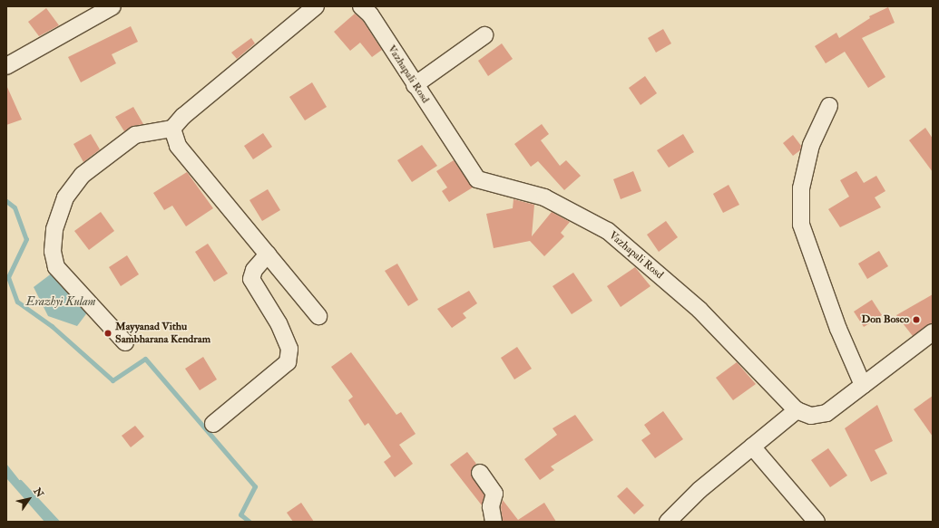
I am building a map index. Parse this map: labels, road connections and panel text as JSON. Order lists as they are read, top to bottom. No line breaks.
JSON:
{"streets":{"street":["Vazhapali Rosd"]},"water":["Erazhyi Kulam"],"places":["Don Bosco","Mayyanad Vithu Sambharana Kendram"],"north":"top right"}
